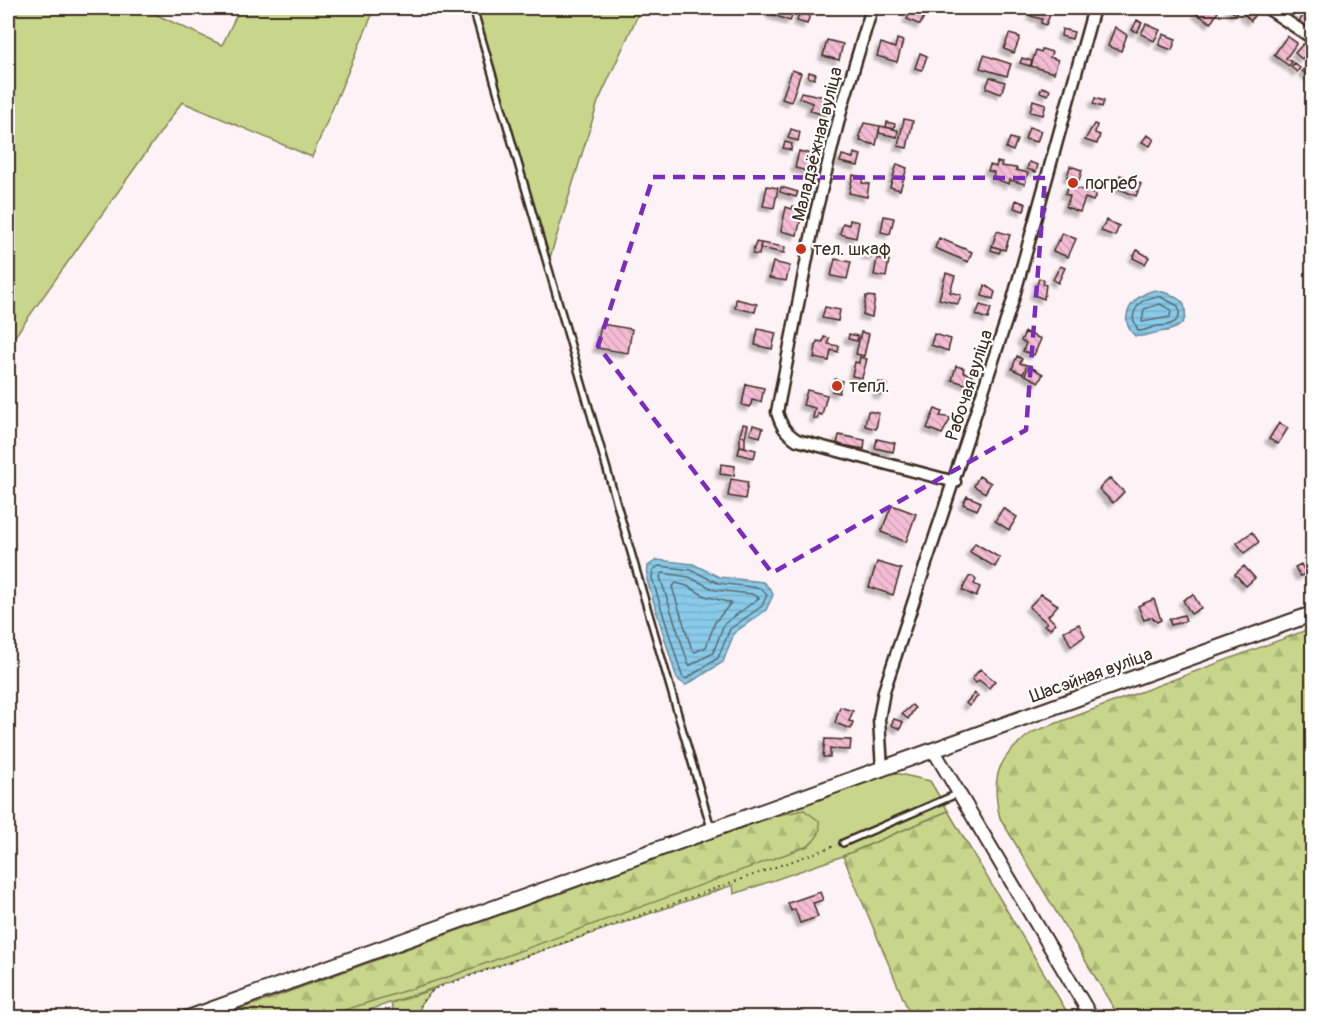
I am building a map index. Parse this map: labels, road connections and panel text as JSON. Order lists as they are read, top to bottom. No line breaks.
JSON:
{"streets":{"main road":["Шасэйная вуліца"],"street":["Маладзёжная вуліца","Рабочая вуліца"]},"crossings":[["Маладзёжная вуліца","Рабочая вуліца"],["Рабочая вуліца","Шасэйная вуліца"]],"places":["погреб","тел. шкаф","тепл."]}
